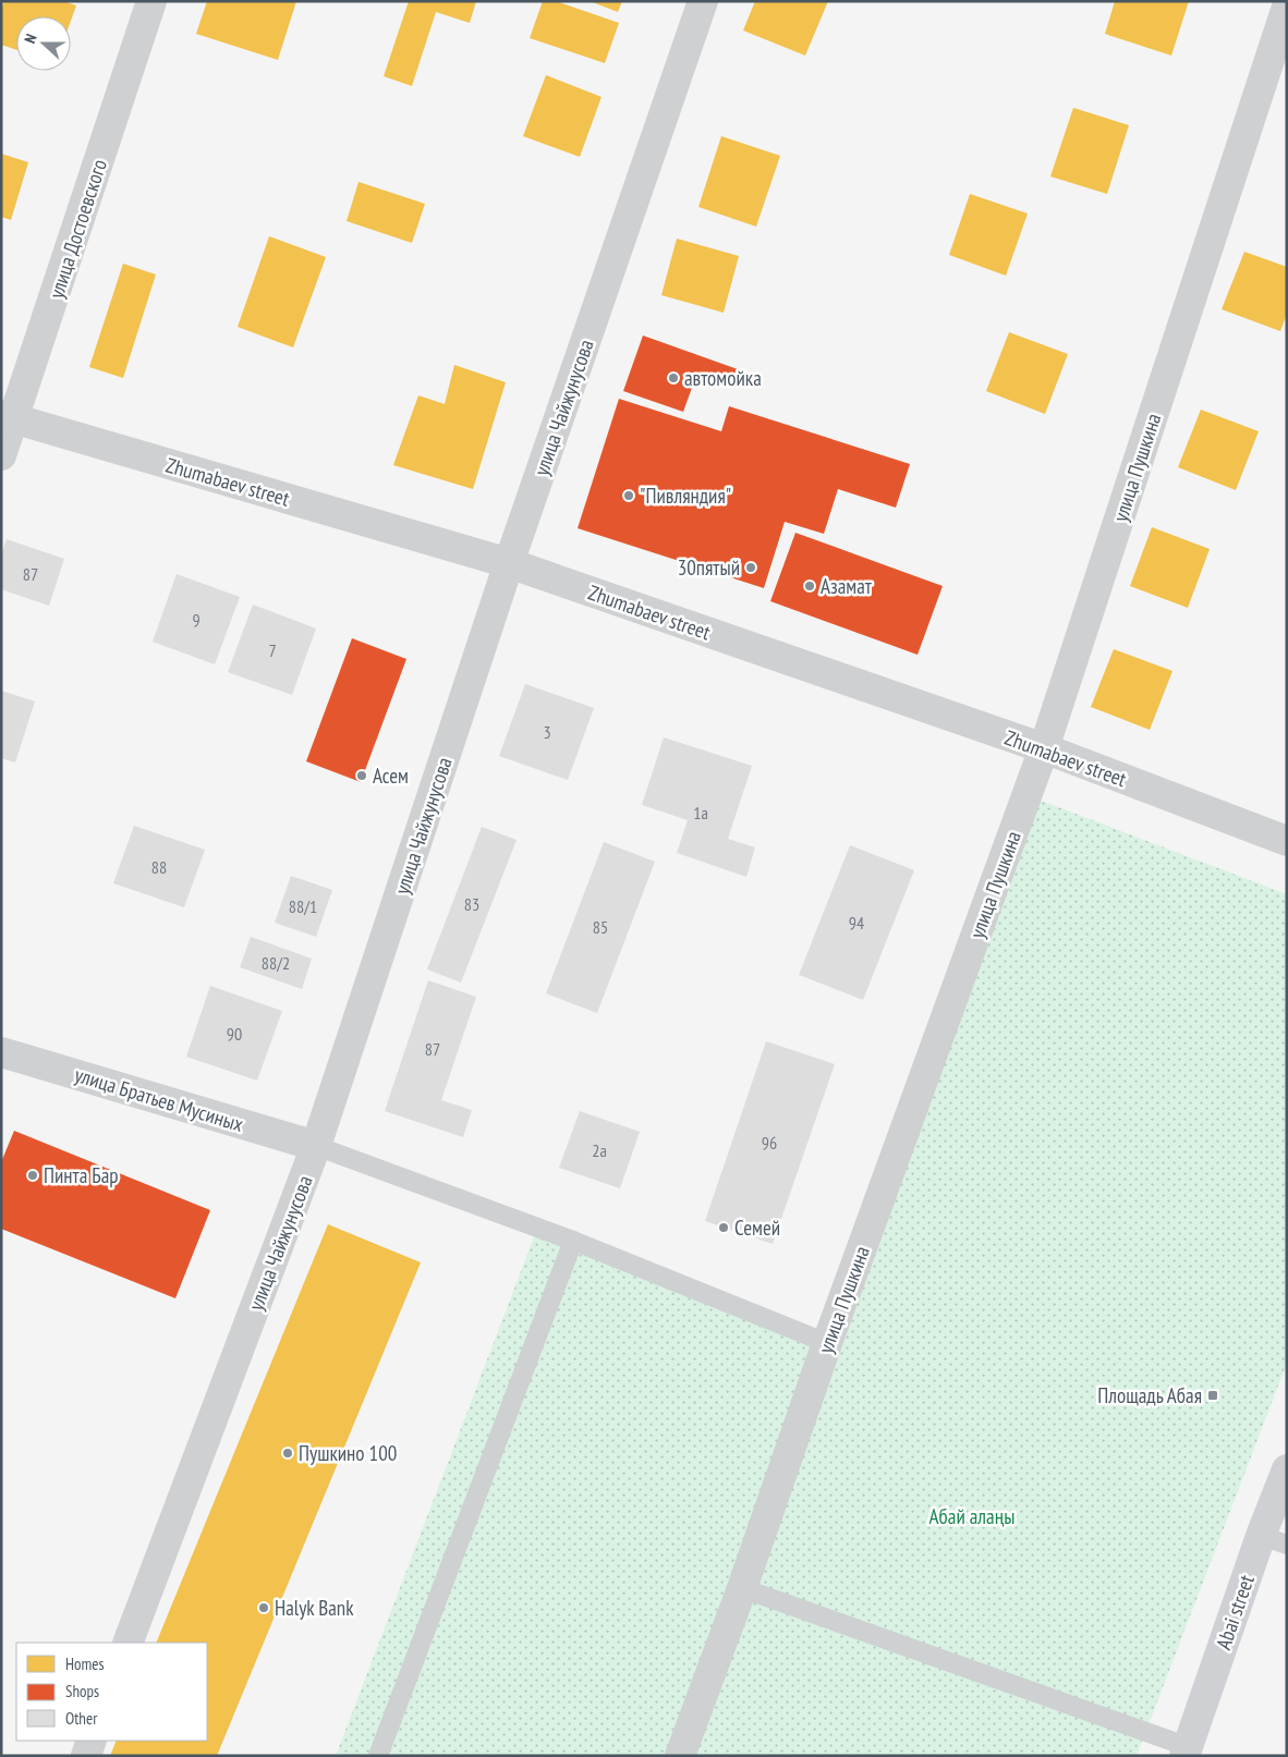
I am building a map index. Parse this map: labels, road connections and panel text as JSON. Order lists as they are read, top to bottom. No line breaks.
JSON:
{"streets":{"main road":["Abai street"],"street":["улица Достоевского","улица Чайжунусова","улица Пушкина","Zhumabaev street","улица Братьев Мусиных"]},"crossings":[["улица Достоевского","Zhumabaev street"],["улица Чайжунусова","Zhumabaev street"],["улица Чайжунусова","улица Братьев Мусиных"],["улица Пушкина","Zhumabaev street"]],"parks":["Абай алаңы"],"places":{"other":["автомойка","\"Пивляндия\"","30пятый","Азамат","Асем","Пинта Бар","Семей","Пушкино 100","Halyk Bank"],"transit":["Площадь Абая"]},"house_numbers":["87","9","7","3","1а","88","83","88/1","94","85","88/2","90","87","96","2а"],"legend":["Homes","Shops","Other"],"north":"left"}
